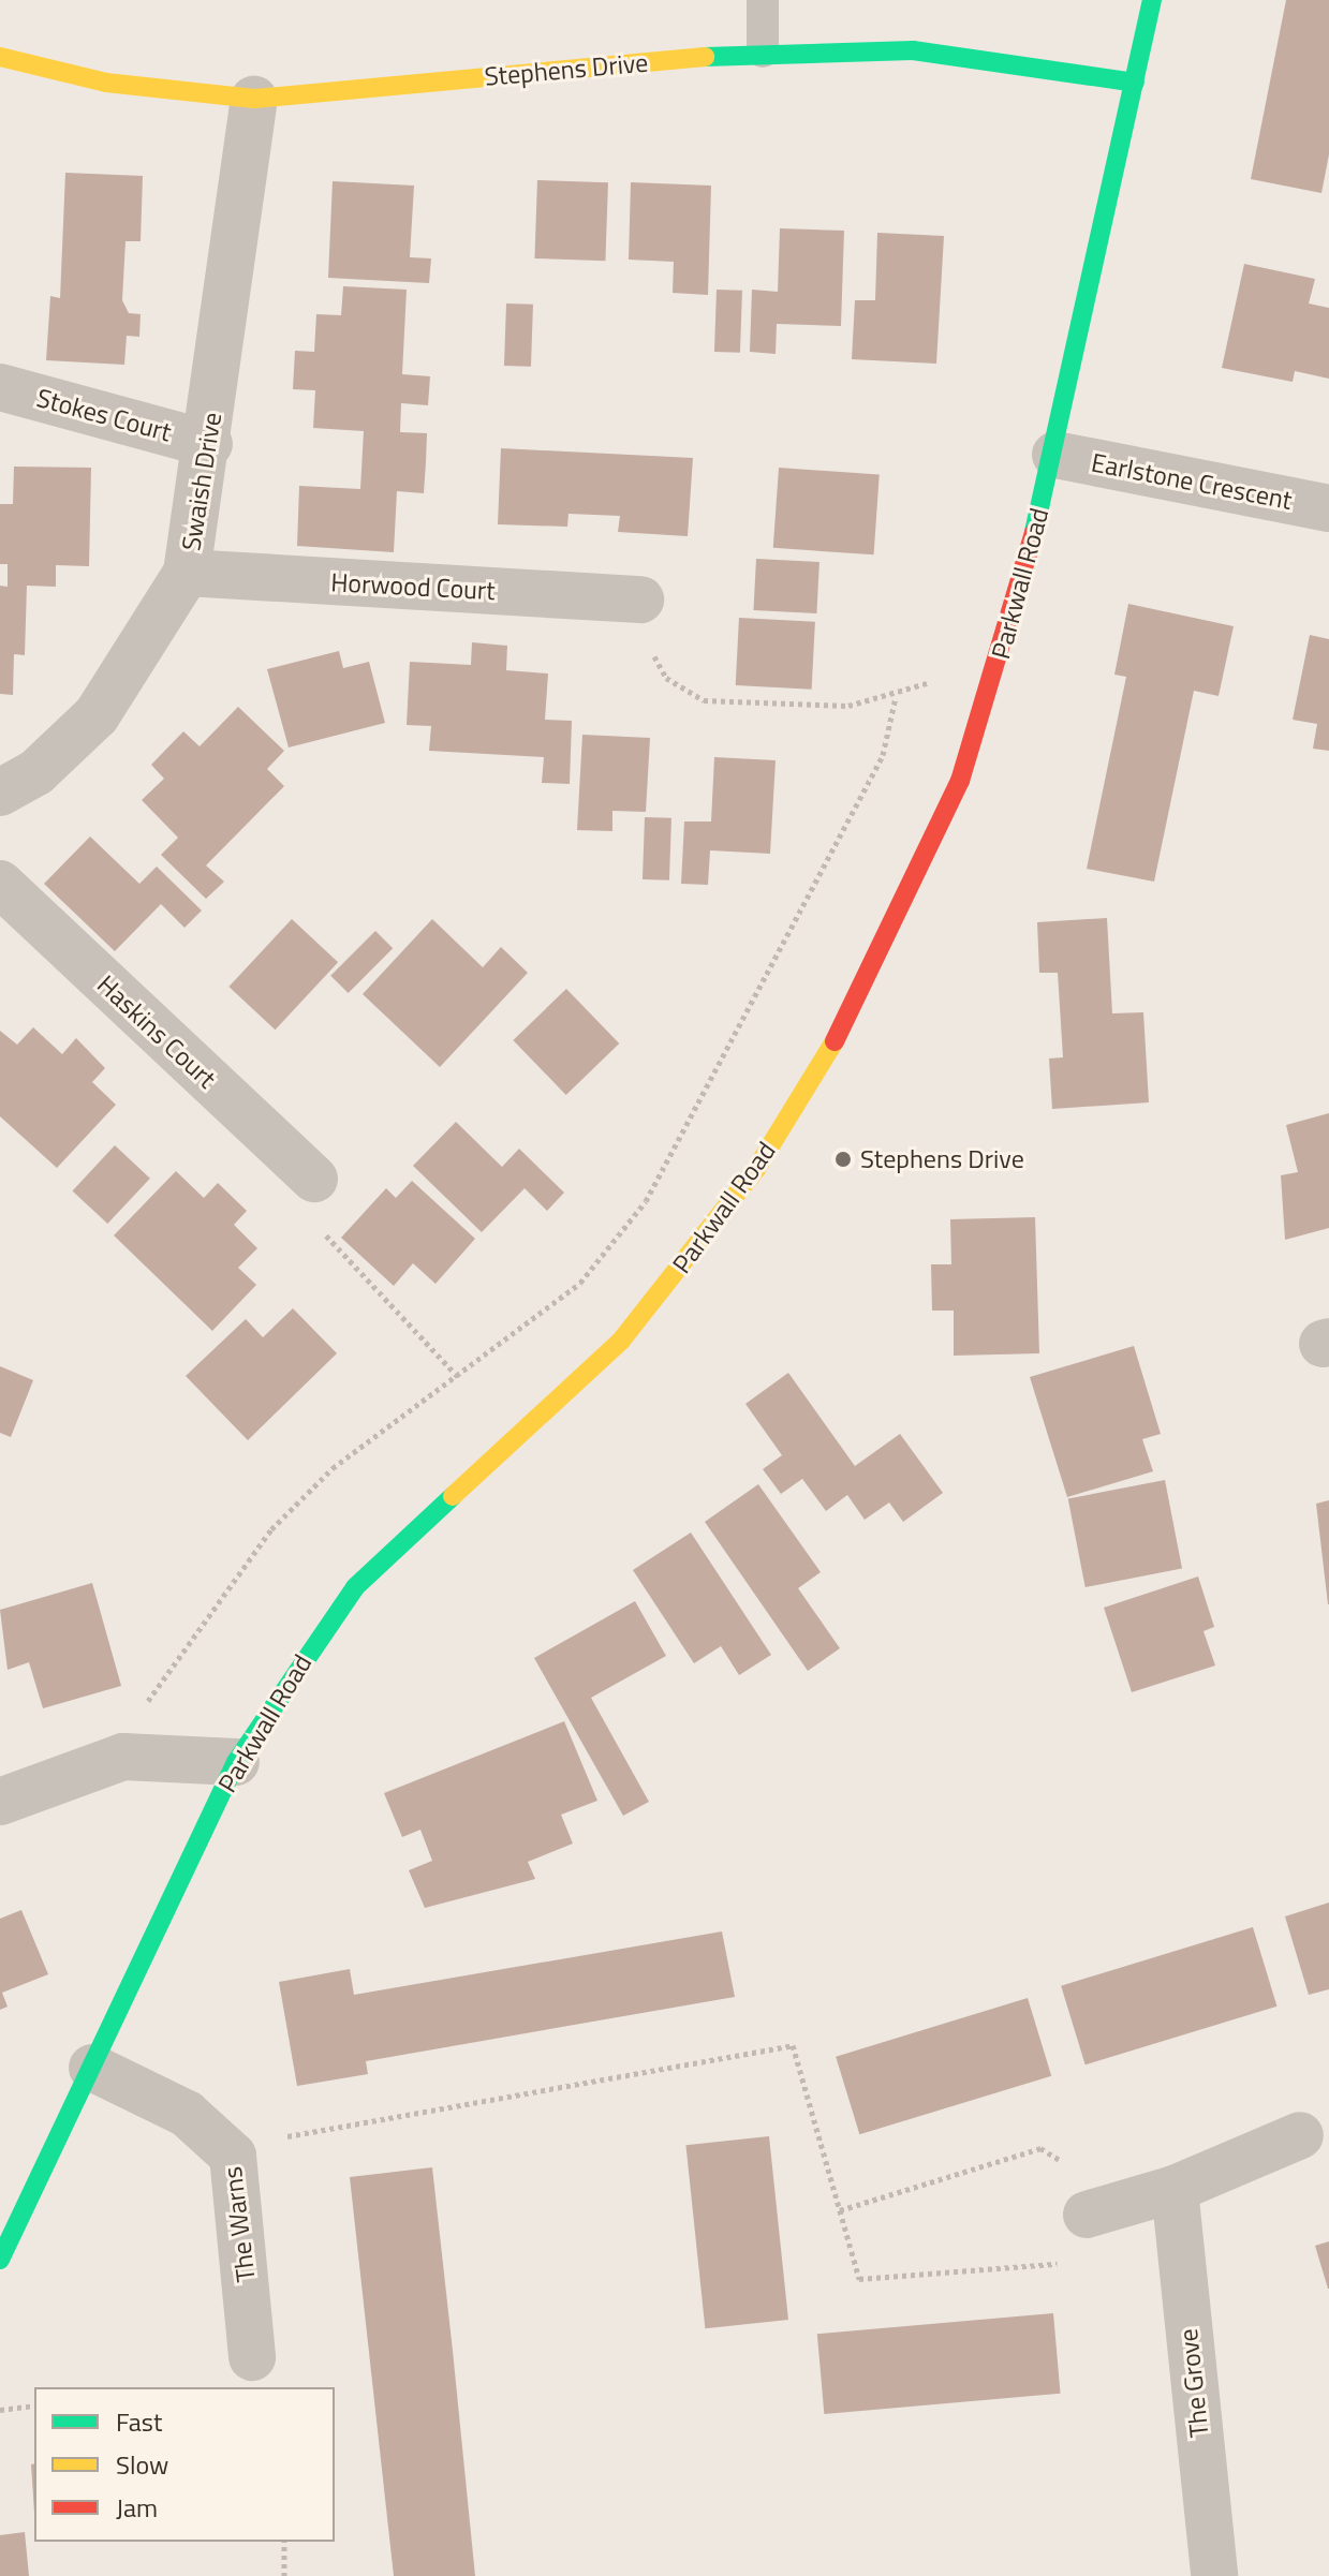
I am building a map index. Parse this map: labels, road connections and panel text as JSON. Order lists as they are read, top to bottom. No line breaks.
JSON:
{"streets":{"street":["Stephens Drive","Stokes Court","Swaish Drive","Earlstone Crescent","Parkwall Road","Horwood Court","Haskins Court","The Warns","The Grove"]},"crossings":[["Stephens Drive","Swaish Drive"],["Stephens Drive","Parkwall Road"],["Stokes Court","Swaish Drive"],["Swaish Drive","Horwood Court"],["Earlstone Crescent","Parkwall Road"],["Parkwall Road","The Warns"]],"places":["Stephens Drive"],"legend":["Fast","Slow","Jam"]}
